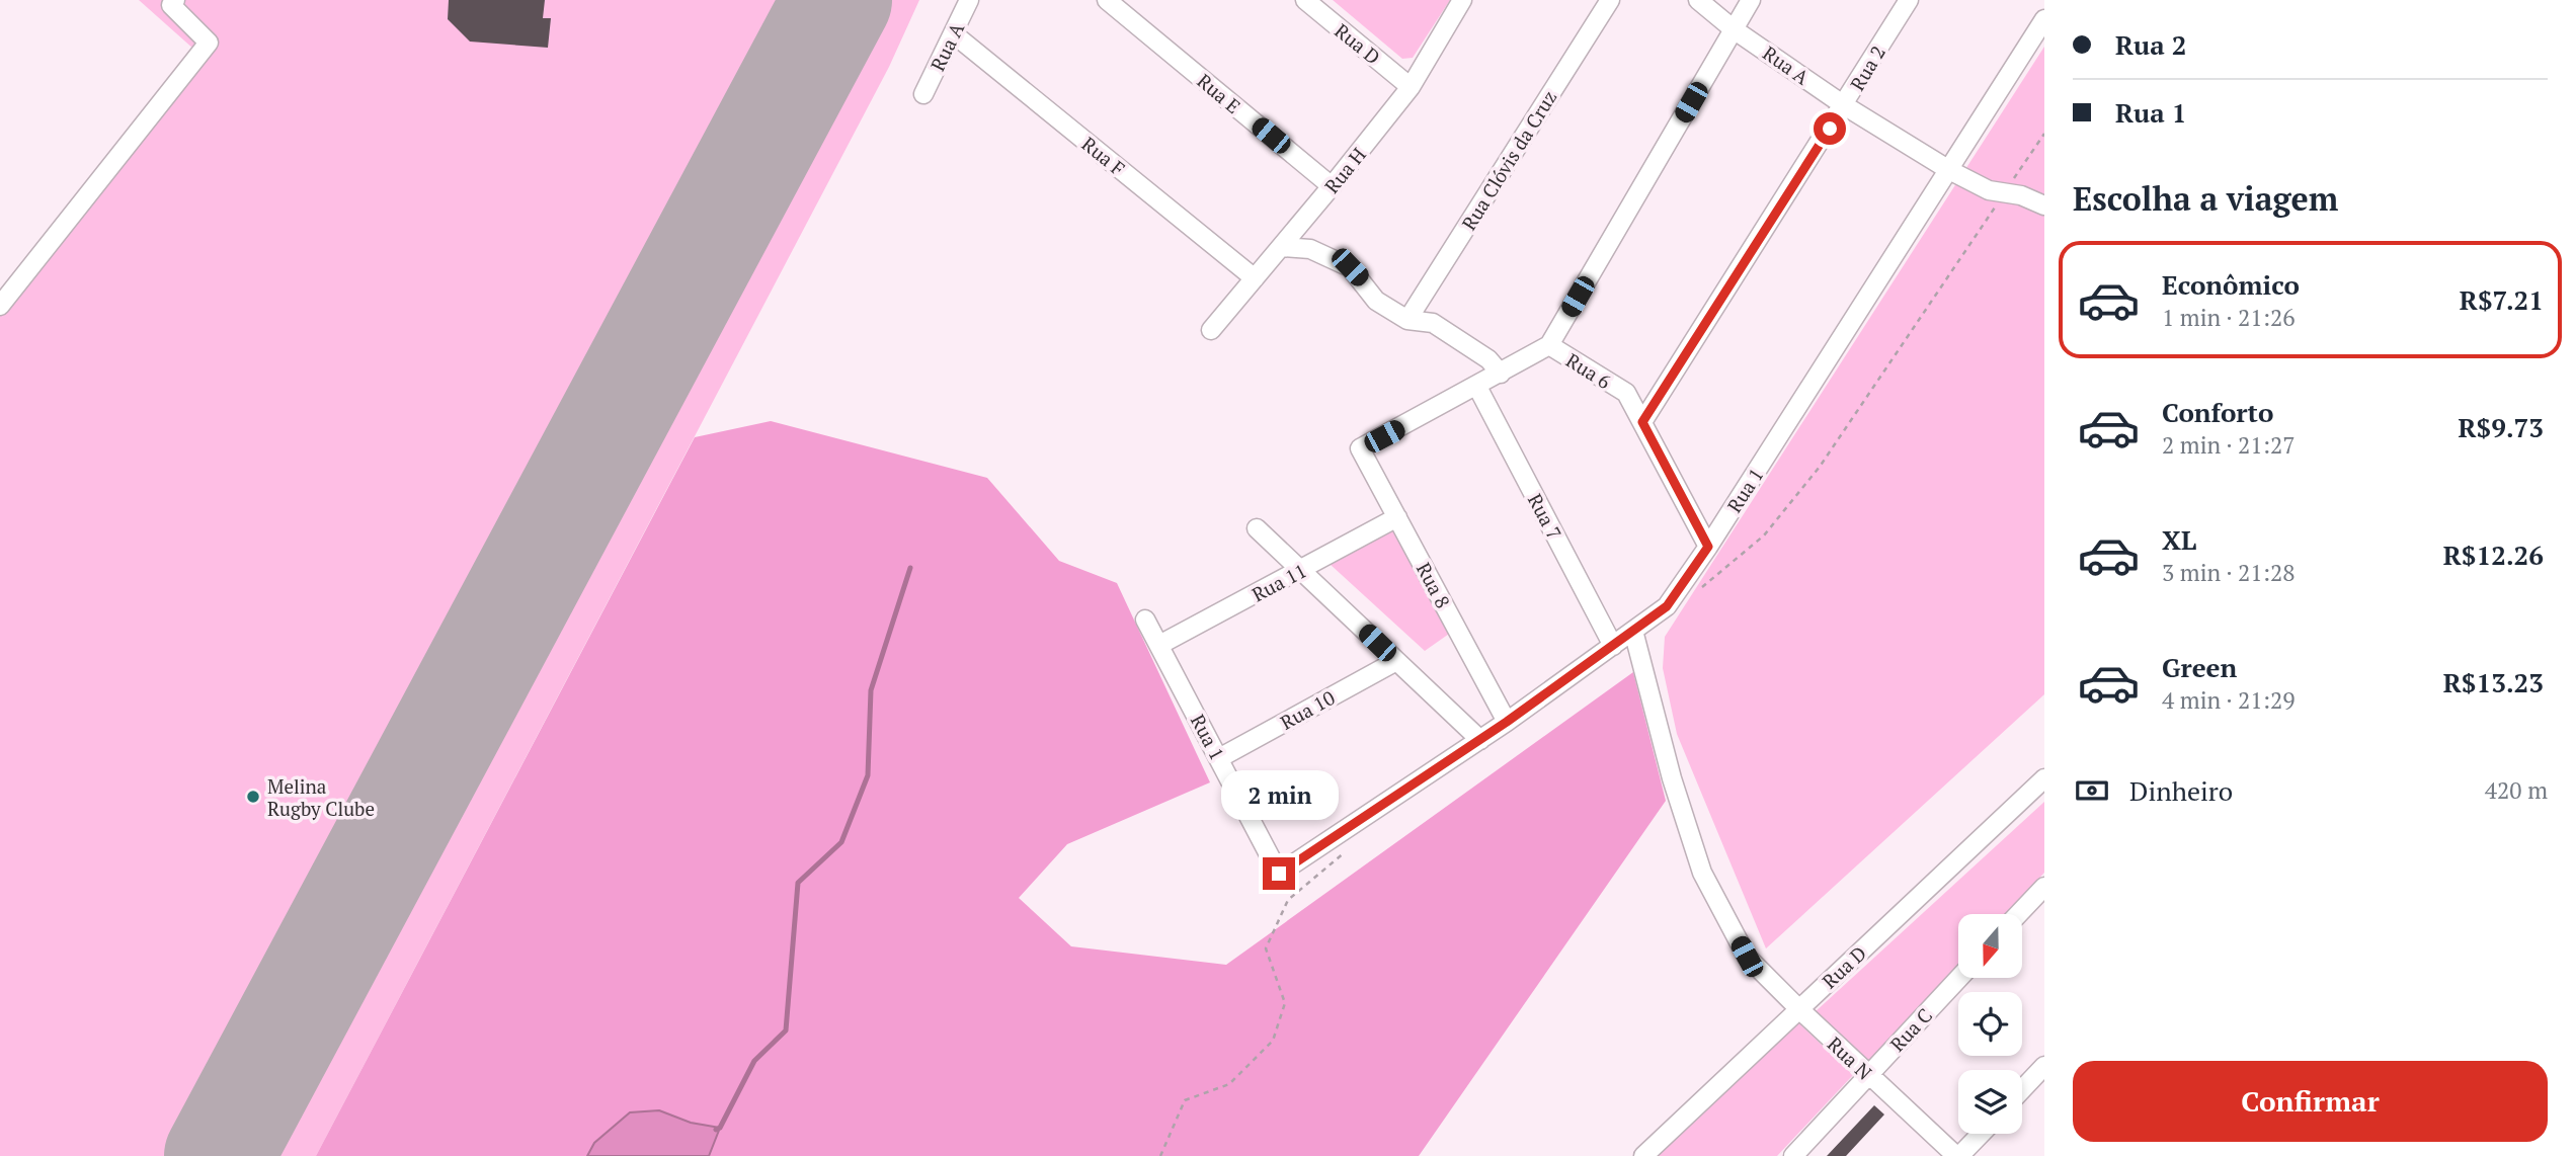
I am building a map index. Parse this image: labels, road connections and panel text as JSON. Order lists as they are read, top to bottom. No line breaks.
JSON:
{"streets":{"street":["Rua D","Rua A","Rua 2","Rua E","Rua F","Rua Clóvis da Cruz","Rua H","Rua 6","Rua 1","Rua 7","Rua 11","Rua 8","Rua 10","Rua C","Rua N"]},"crossings":[["Rua D","Rua H"],["Rua D","Rua N"],["Rua A","Rua 2"],["Rua A","Rua F"],["Rua A","Rua 1"],["Rua 2","Rua 6"],["Rua E","Rua H"],["Rua F","Rua H"],["Rua 6","Rua 1"],["Rua 1","Rua 7"],["Rua 1","Rua 11"],["Rua 1","Rua 8"],["Rua 1","Rua 10"],["Rua 1","Rua N"],["Rua 7","Rua 8"],["Rua 11","Rua 8"],["Rua C","Rua N"]],"places":["Melina Rugby Clube"],"north":"bottom","page":{"banner":["Rua 2","Rua 1"],"heading":"Escolha a viagem","list":[{"name":"Econômico","note":"1 min · 21:26","value":"R$7.21"},{"name":"Conforto","note":"2 min · 21:27","value":"R$9.73"},{"name":"XL","note":"3 min · 21:28","value":"R$12.26"},{"name":"Green","note":"4 min · 21:29","value":"R$13.23"}],"pay":["Dinheiro","420 m"],"bubble":"2 min","buttons":"Confirmar"}}
